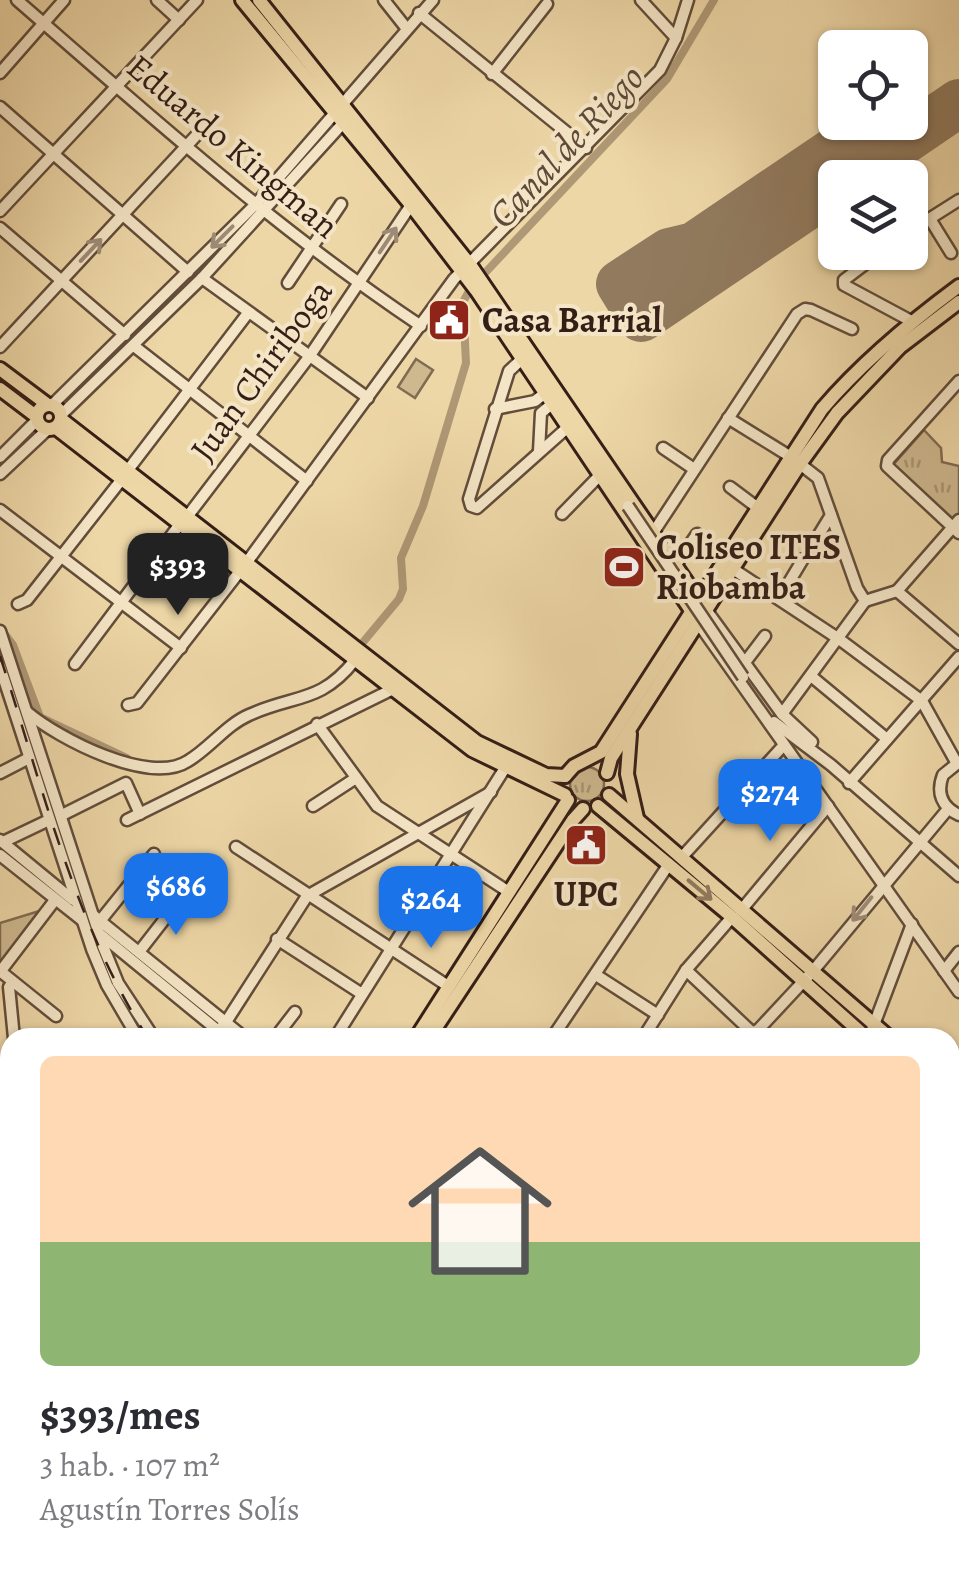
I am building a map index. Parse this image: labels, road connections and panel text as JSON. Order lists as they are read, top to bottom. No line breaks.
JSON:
{"streets":{"street":["Eduardo Kingman","Juan Chiriboga"]},"crossings":[["Eduardo Kingman","Juan Chiriboga"]],"water":["Canal de Riego"],"places":{"public building":["Casa Barrial","UPC"],"sports":["Coliseo ITES Riobamba"]},"page":{"price":["$393","$274","$686","$264"],"list":[{"name":"$393/mes","note":"3 hab. · 107 m² · Agustín Torres Solís"}]}}
